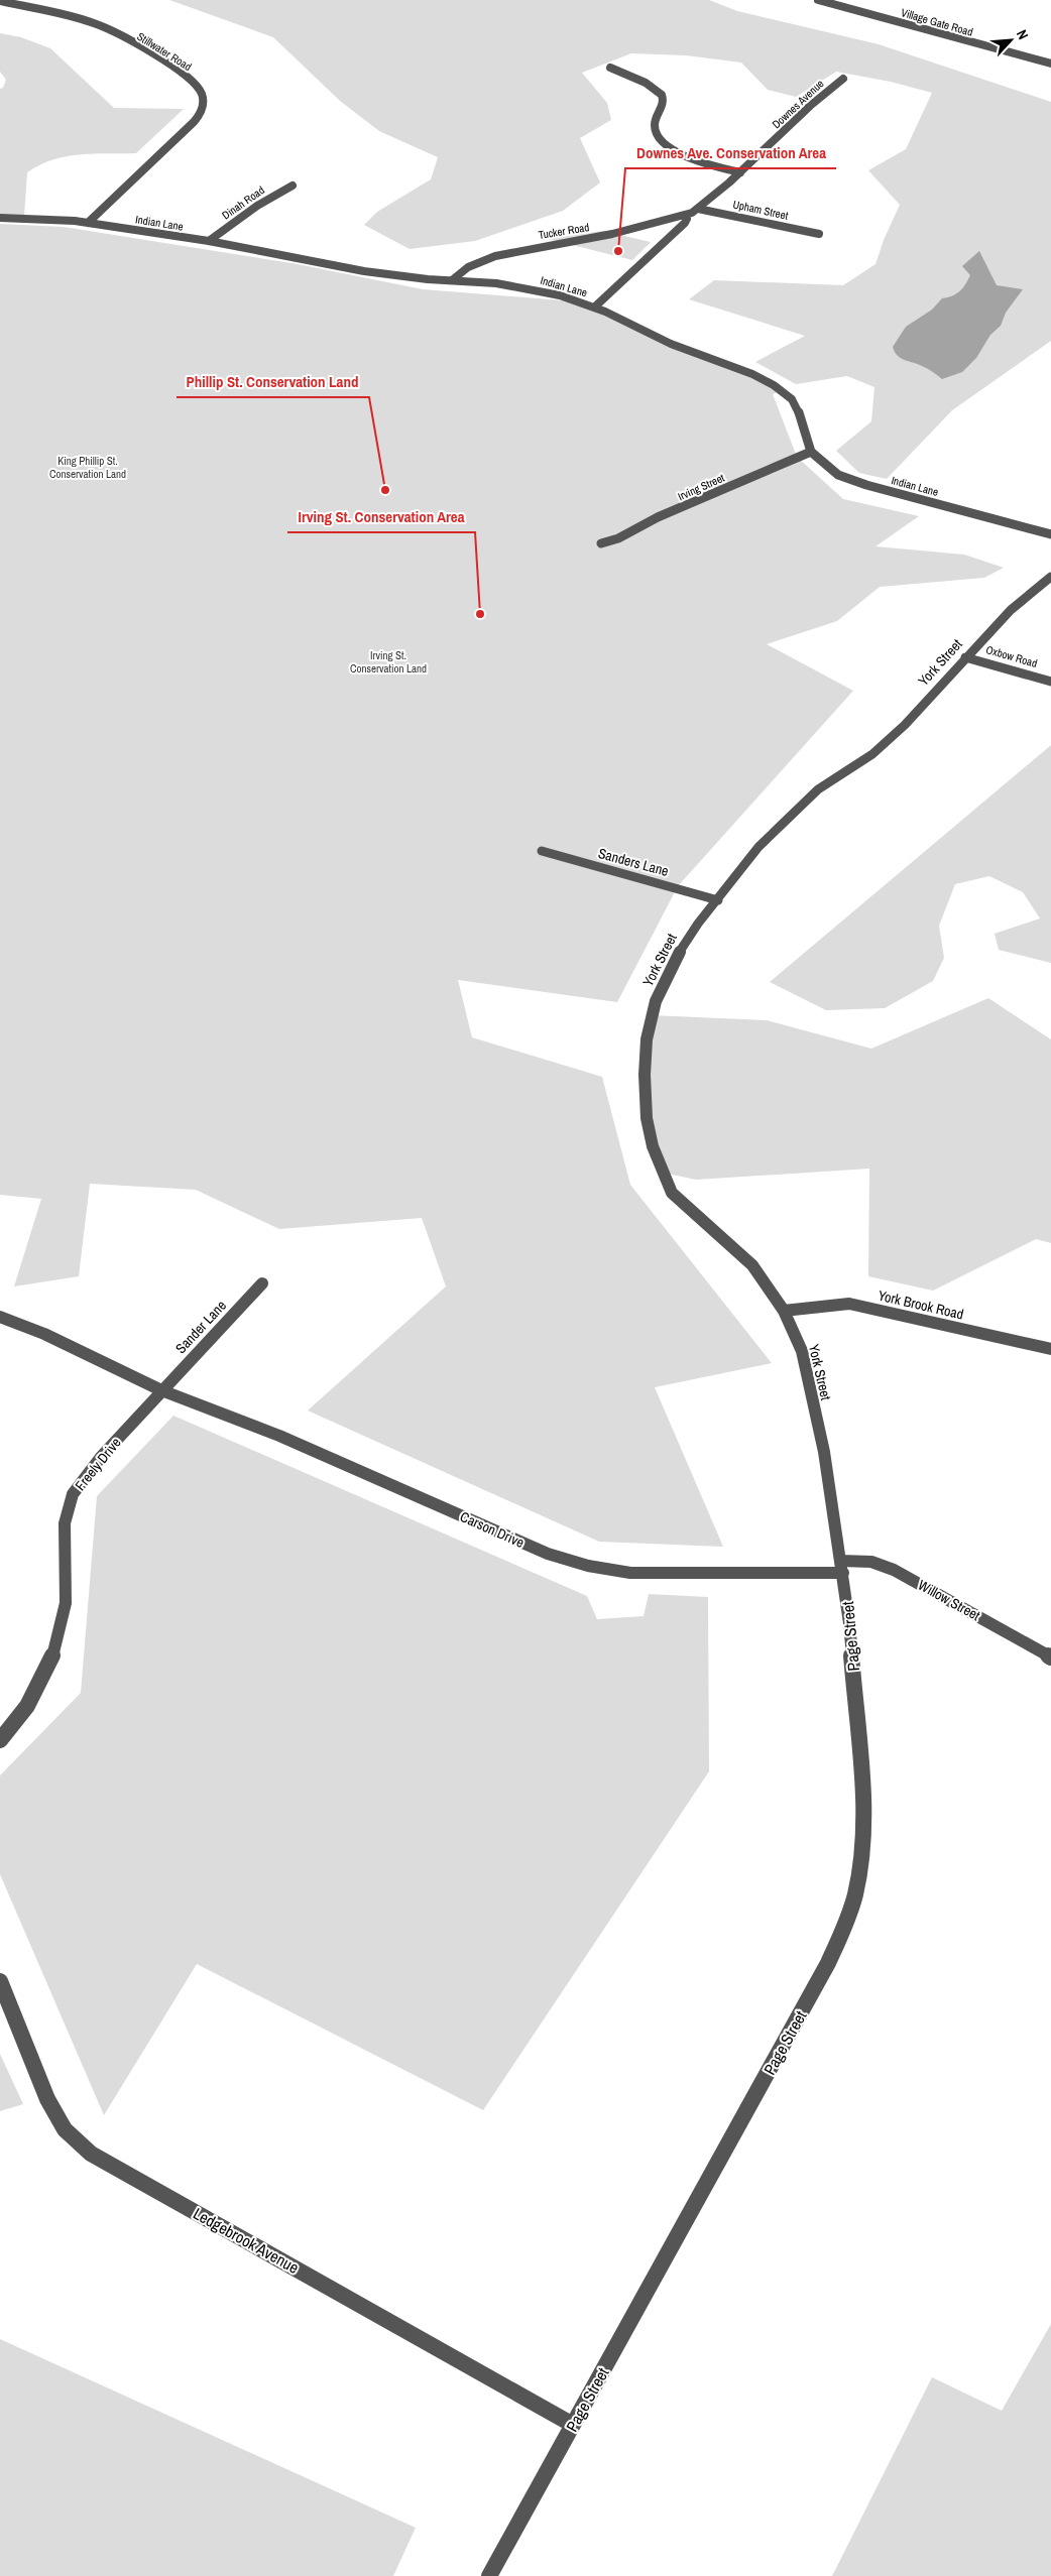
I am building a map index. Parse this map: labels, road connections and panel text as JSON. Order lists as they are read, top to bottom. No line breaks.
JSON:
{"streets":{"street":["Village Gate Road","Stillwater Road","Downes Avenue","Dinah Road","Upham Street","Indian Lane","Tucker Road","Irving Street","Oxbow Road","York Street","Sanders Lane","York Brook Road","Sander Lane","Freely Drive","Carson Drive","Willow Street","Page Street","Ledgebrook Avenue"]},"crossings":[["Stillwater Road","Indian Lane"],["Downes Avenue","Upham Street"],["Downes Avenue","Tucker Road"],["Dinah Road","Indian Lane"],["Indian Lane","Tucker Road"],["Indian Lane","Irving Street"],["Oxbow Road","York Street"],["York Street","Sanders Lane"],["York Street","York Brook Road"],["York Street","Page Street"],["Sander Lane","Freely Drive"],["Sander Lane","Carson Drive"],["Freely Drive","Carson Drive"],["Carson Drive","Willow Street"],["Carson Drive","Page Street"],["Willow Street","Page Street"],["Page Street","Ledgebrook Avenue"]],"parks":["King Phillip St. Conservation Land","Irving St. Conservation Land"],"places":["Downes Ave. Conservation Area","Phillip St. Conservation Land","Irving St. Conservation Area"],"north":"top right"}
